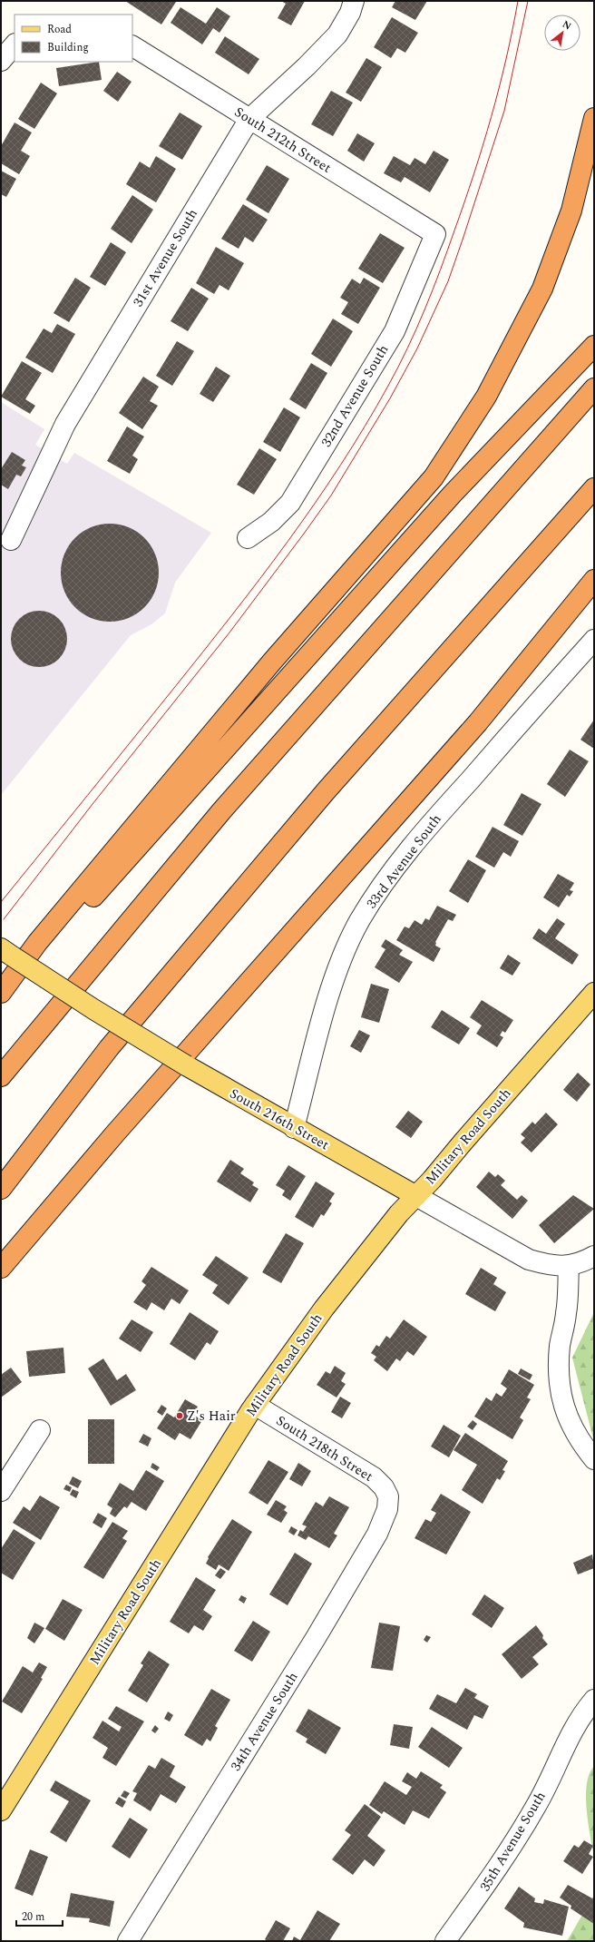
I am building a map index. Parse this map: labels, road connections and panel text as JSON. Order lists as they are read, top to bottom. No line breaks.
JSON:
{"streets":{"main road":["South 216th Street","Military Road South"],"street":["South 212th Street","31st Avenue South","32nd Avenue South","33rd Avenue South","South 218th Street","34th Avenue South","35th Avenue South"]},"crossings":[["South 212th Street","31st Avenue South"],["South 212th Street","32nd Avenue South"],["33rd Avenue South","South 216th Street"],["South 216th Street","Military Road South"],["Military Road South","South 218th Street"],["South 218th Street","34th Avenue South"]],"places":["Z's Hair"],"legend":["Road","Building"],"scale_bar":"20 m","north":"top right"}
